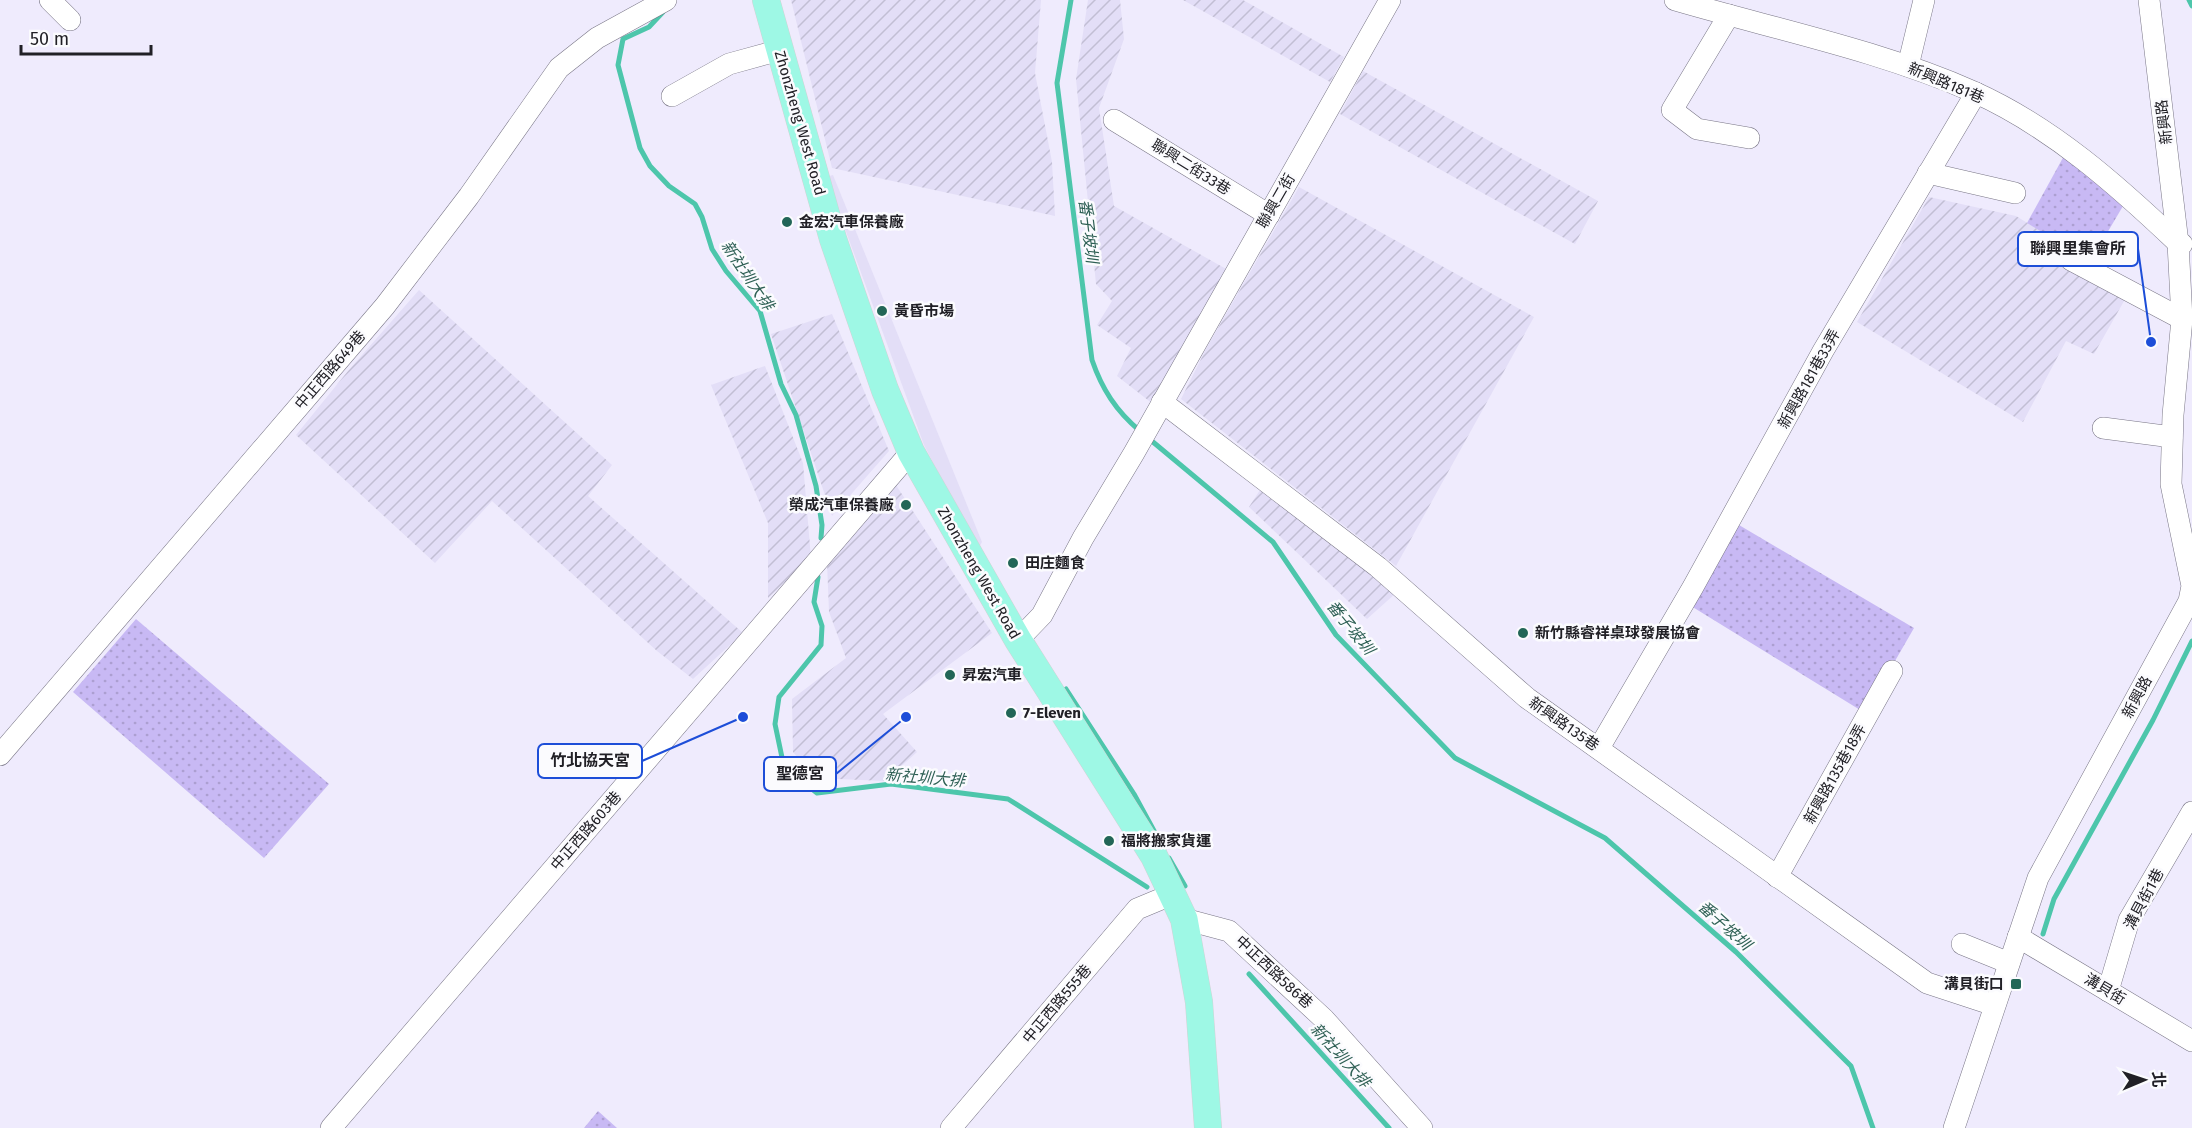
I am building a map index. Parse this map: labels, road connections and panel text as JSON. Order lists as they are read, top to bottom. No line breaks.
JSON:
{"streets":{"main road":["Zhonzheng West Road"],"street":["新興路181巷","新興路","聯興二街33巷","聯興二街","中正西路649巷","新興路181巷33弄","新興路135巷","新興路135巷18弄","中正西路603巷","溝貝街1巷","中正西路586巷","溝貝街","中正西路555巷"]},"crossings":[["新興路181巷","新興路"],["新興路181巷","新興路181巷33弄"],["新興路","新興路135巷"],["新興路","溝貝街"],["Zhonzheng West Road","聯興二街"],["Zhonzheng West Road","中正西路603巷"],["Zhonzheng West Road","中正西路586巷"],["Zhonzheng West Road","中正西路555巷"],["聯興二街33巷","聯興二街"],["聯興二街","新興路135巷"],["新興路181巷33弄","新興路135巷"],["新興路135巷","新興路135巷18弄"],["溝貝街1巷","溝貝街"]],"water":["番子坡圳","新社圳大排"],"places":{"other":["金宏汽車保養廠","黃昏市場","聯興里集會所","榮成汽車保養廠","田庄麵食","新竹縣睿祥桌球發展協會","昇宏汽車","7-Eleven","竹北協天宮","聖德宮","福將搬家貨運"],"transit":["溝貝街口"]},"scale_bar":"50 m","north":"right"}
